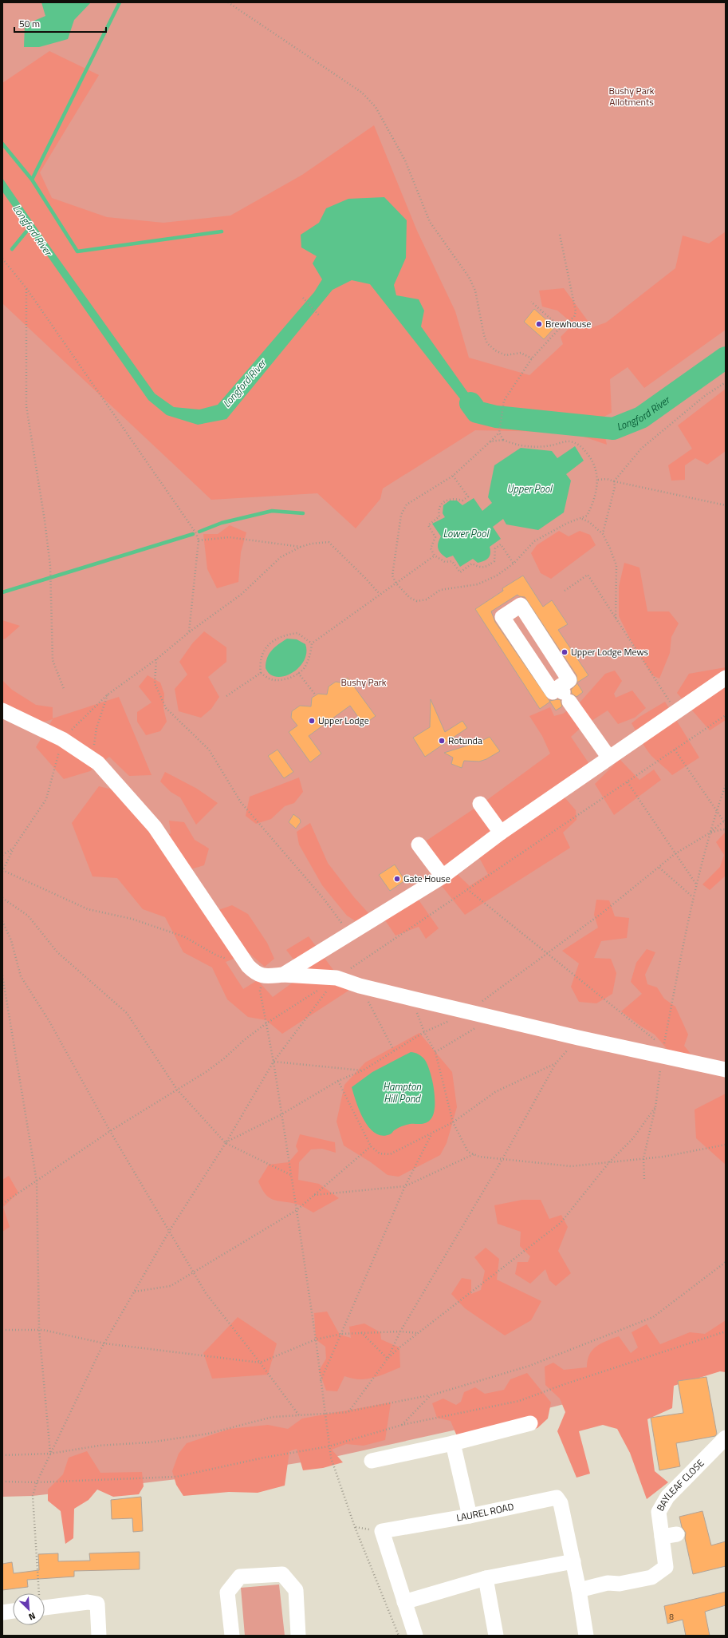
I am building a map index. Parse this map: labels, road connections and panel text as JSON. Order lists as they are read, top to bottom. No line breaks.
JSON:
{"streets":{"street":["BAYLEAF CLOSE","LAUREL ROAD"]},"crossings":[["BAYLEAF CLOSE","LAUREL ROAD"]],"water":["Longford River","Upper Pool","Lower Pool","Hampton Hill Pond"],"parks":["Bushy Park Allotments","Bushy Park"],"places":["Brewhouse","Upper Lodge Mews","Upper Lodge","Rotunda","Gate House"],"house_numbers":["8"],"scale_bar":"50 m","north":"bottom right"}
